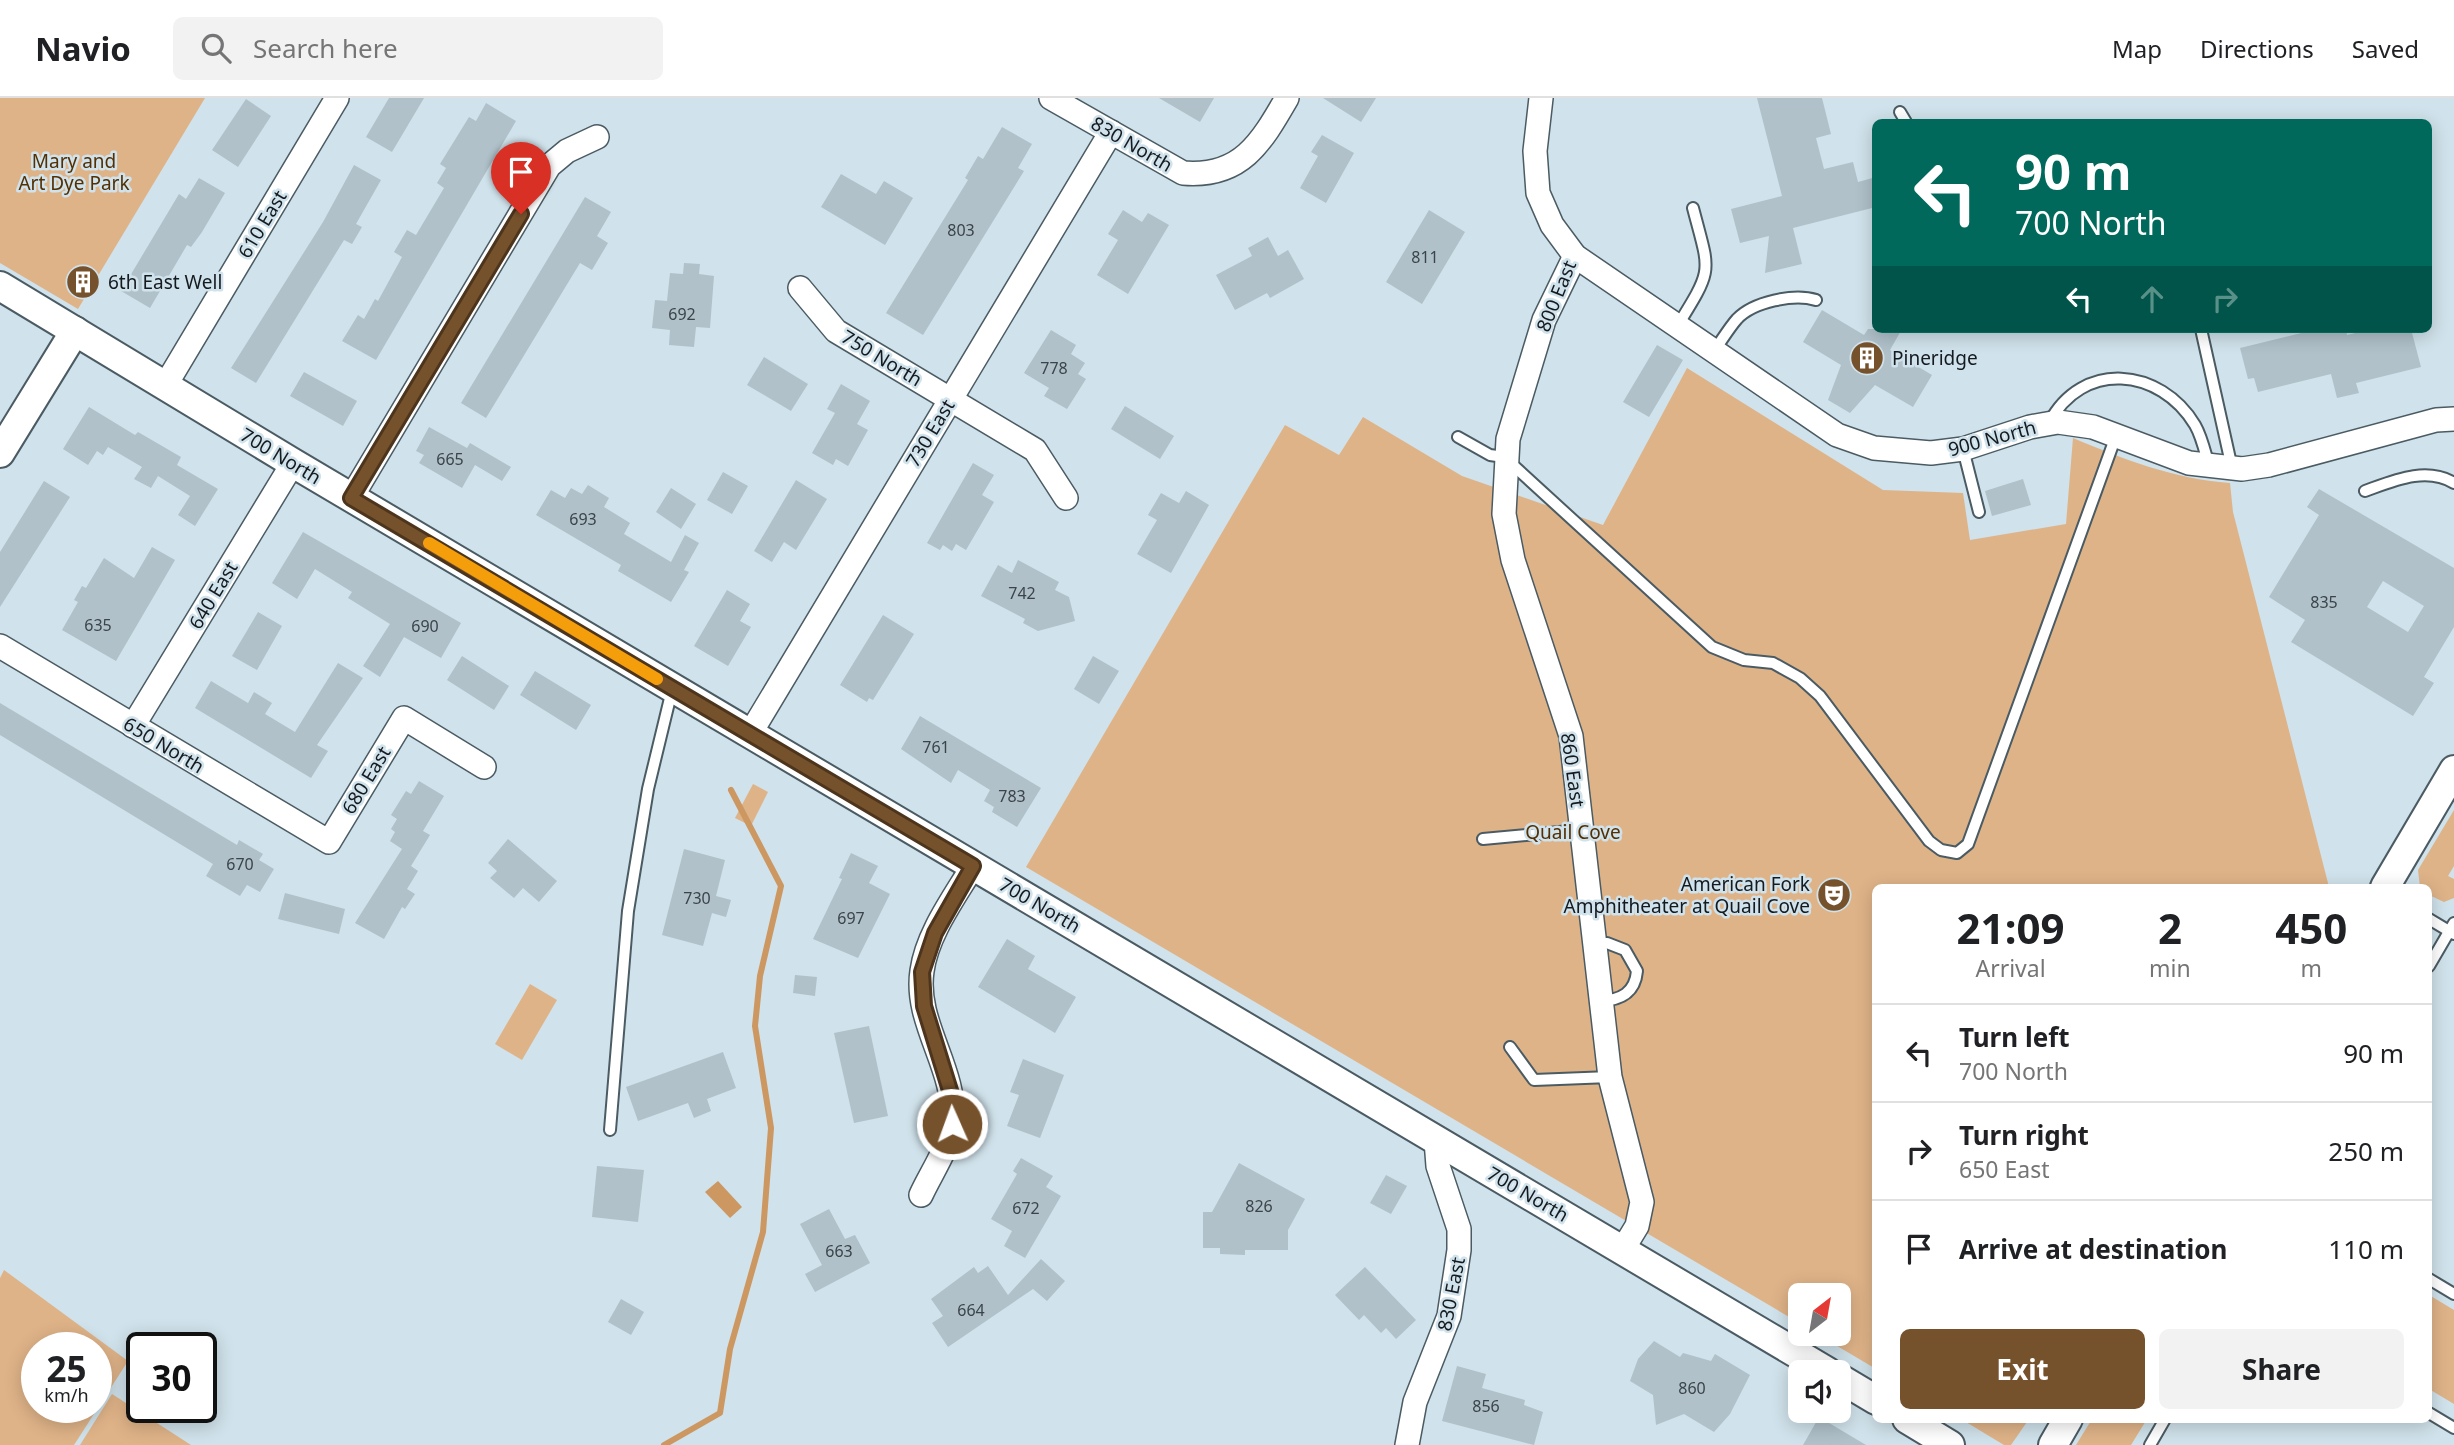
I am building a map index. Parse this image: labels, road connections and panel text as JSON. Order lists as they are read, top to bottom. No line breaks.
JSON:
{"streets":{"street":["830 North","610 East","800 East","750 North","730 East","900 North","700 North","640 East","650 North","860 East","680 East","830 East"]},"crossings":[["830 North","730 East"],["610 East","700 North"],["800 East","900 North"],["800 East","860 East"],["750 North","730 East"],["730 East","700 North"],["700 North","640 East"],["700 North","860 East"],["700 North","830 East"],["640 East","650 North"],["650 North","680 East"]],"parks":["Mary and Art Dye Park","Quail Cove"],"places":{"building":["6th East Well","Pineridge"],"theatre":["American Fork Amphitheater at Quail Cove"]},"house_numbers":["803","811","692","778","665","693","742","835","635","690","761","783","670","730","697","826","672","663","664","860","856"],"north":"top right","page":{"header":"Navio","search":"Search here","nav":["Map","Directions","Saved"],"turn":["90 m","700 North"],"eta":["21:09","Arrival","2","min","450","m"],"list":[{"name":"Turn left","note":"700 North","value":"90 m"},{"name":"Turn right","note":"650 East","value":"250 m"},{"name":"Arrive at destination","value":"110 m"}],"buttons":["Exit","Share"],"speed":"25 km/h","limit":"30"}}
